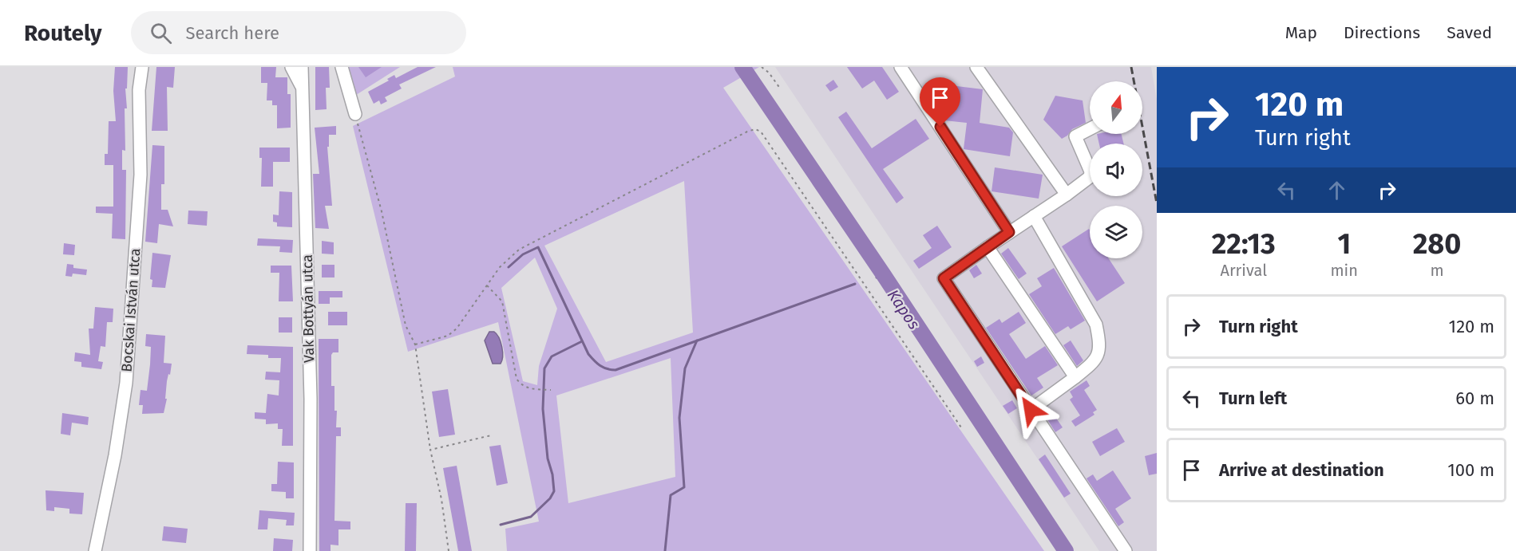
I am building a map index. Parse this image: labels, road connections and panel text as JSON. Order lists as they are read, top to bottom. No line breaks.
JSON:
{"streets":{"street":["Vak Bottyán utca","Bocskai István utca"]},"water":["Kapos"],"north":"top","page":{"header":"Routely","search":"Search here","nav":["Map","Directions","Saved"],"turn":["120 m","Turn right"],"eta":["22:13","Arrival","1","min","280","m"],"list":[{"name":"Turn right","value":"120 m"},{"name":"Turn left","value":"60 m"},{"name":"Arrive at destination","value":"100 m"}]}}
